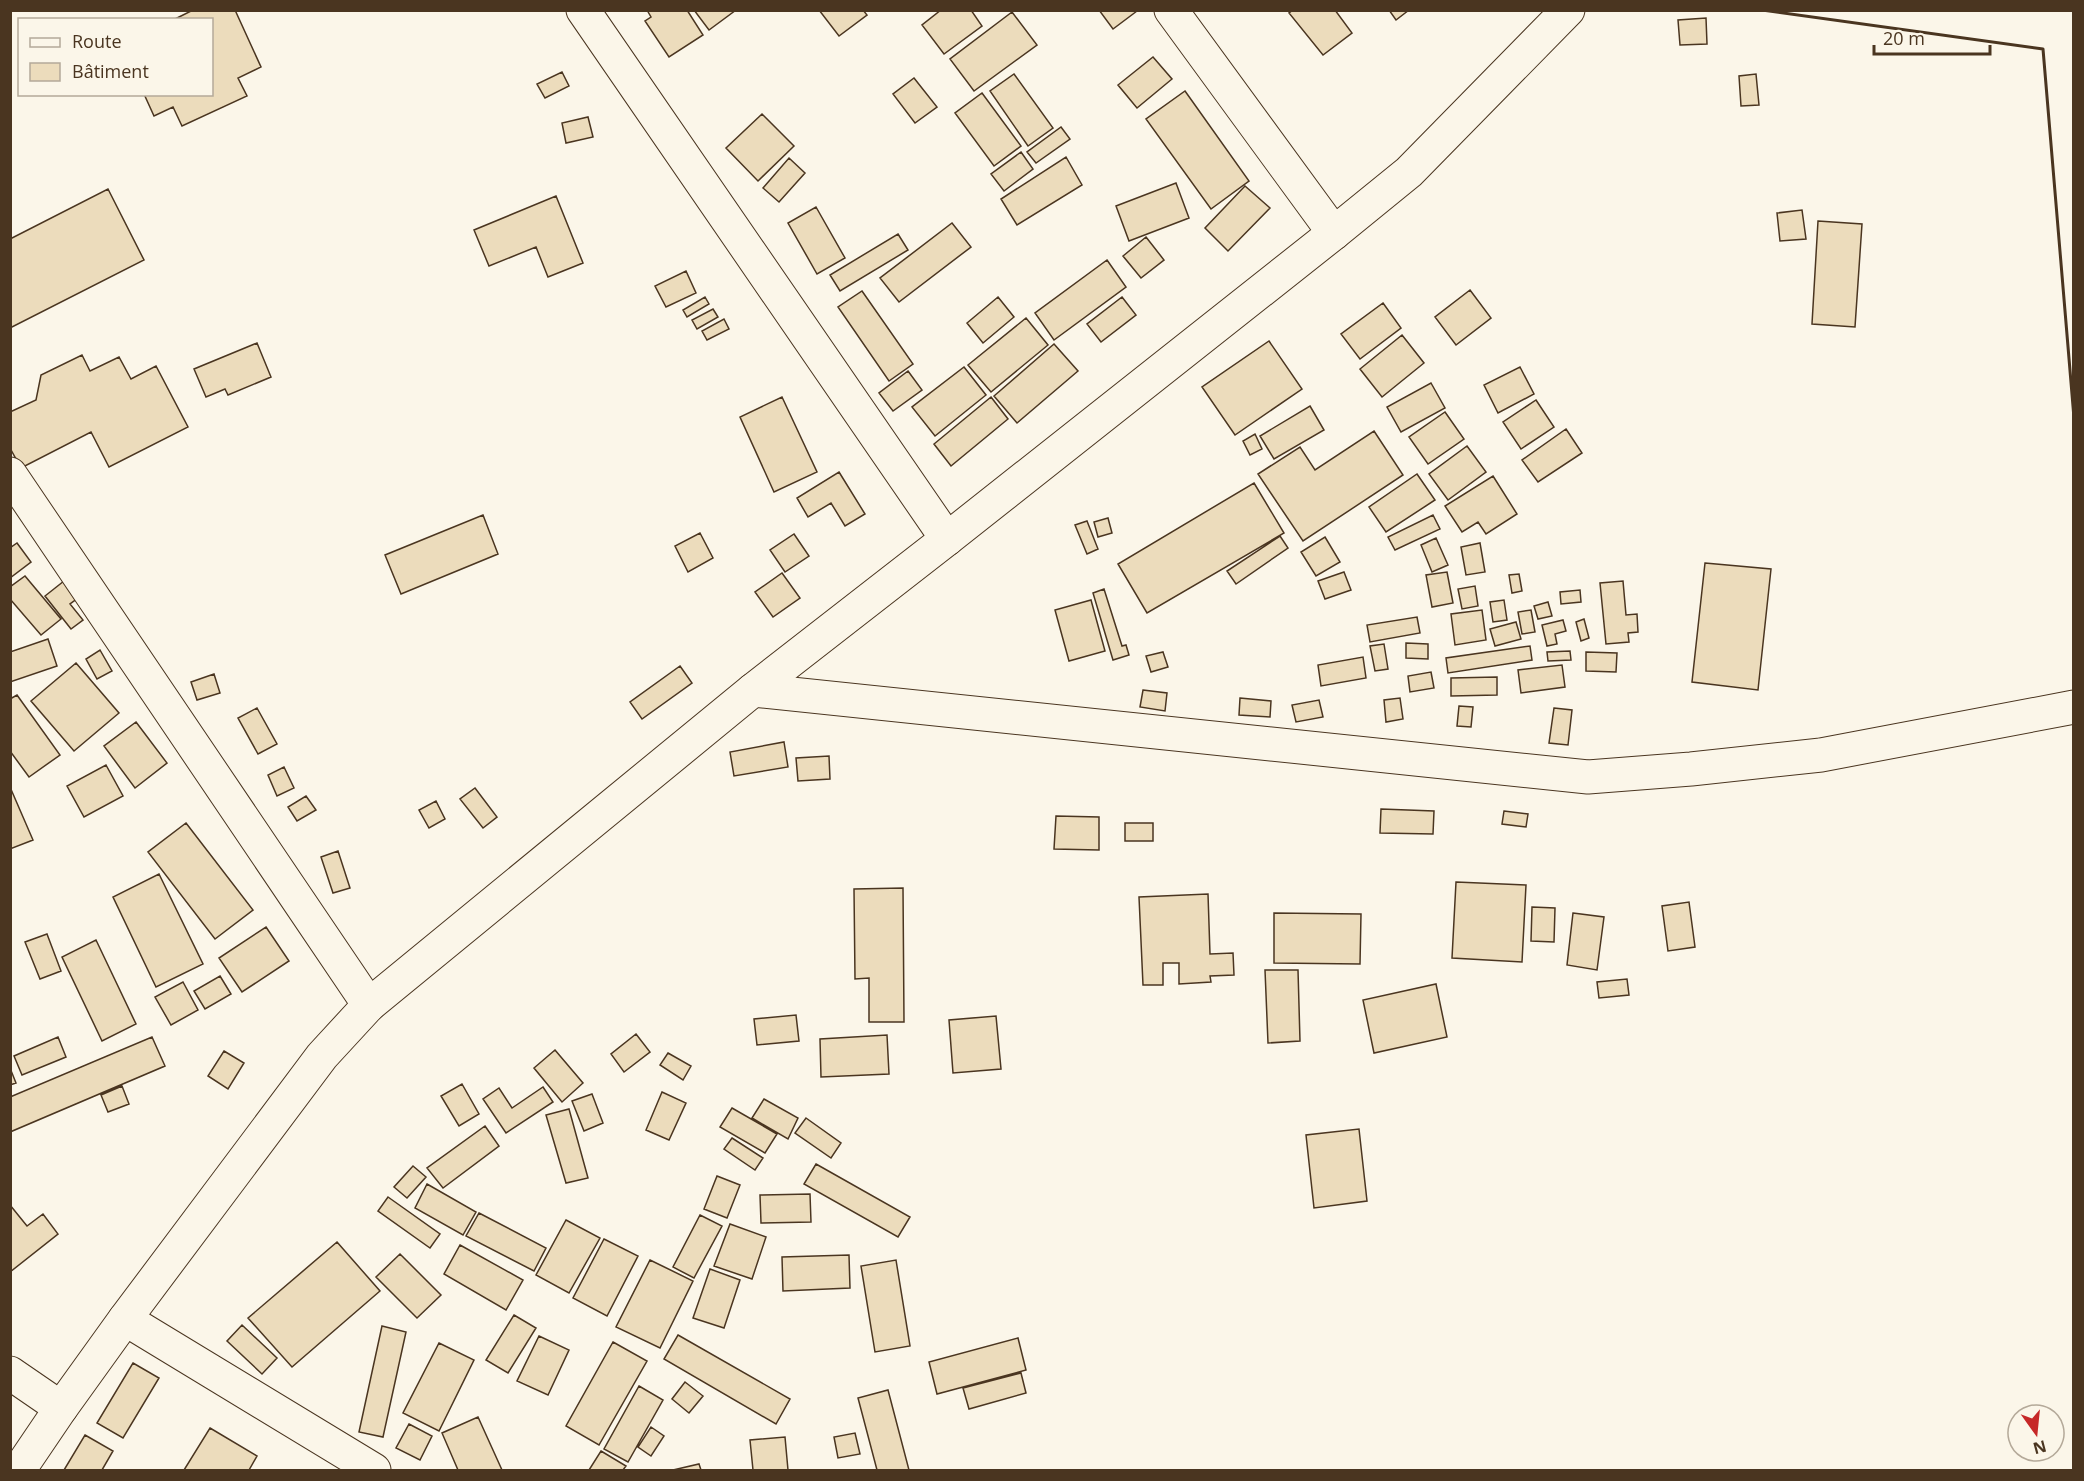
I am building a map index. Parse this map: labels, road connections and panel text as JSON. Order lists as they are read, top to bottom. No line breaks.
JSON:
{"legend":["Route","Bâtiment"],"scale_bar":"20 m","north":"bottom"}
